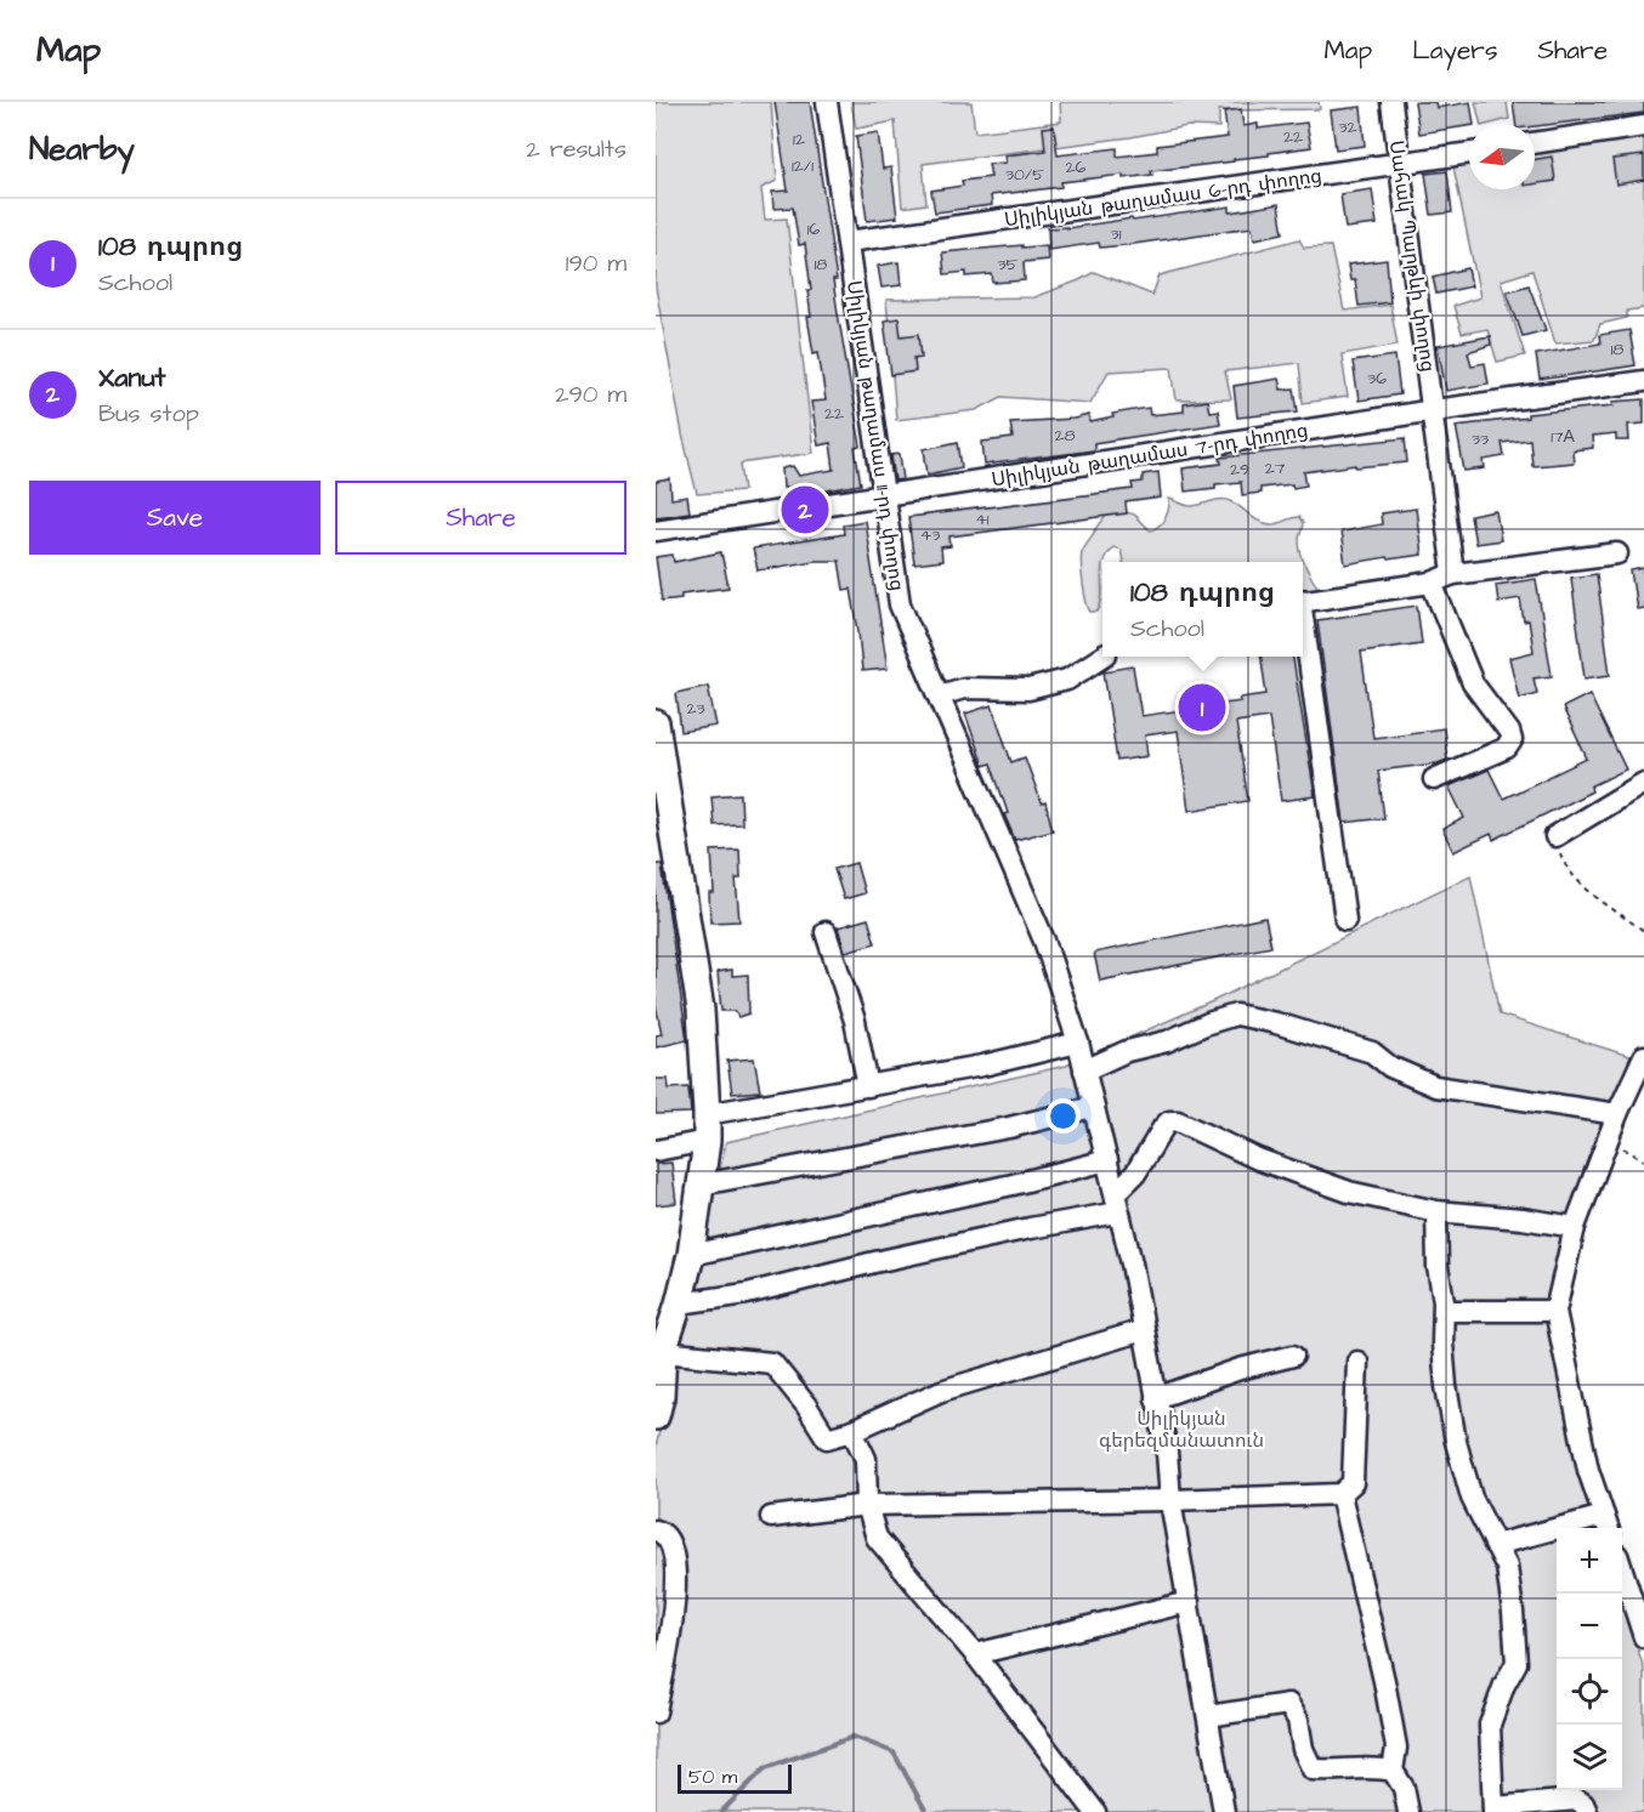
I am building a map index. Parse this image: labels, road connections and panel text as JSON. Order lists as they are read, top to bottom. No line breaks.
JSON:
{"streets":{"street":["Սիլիկյան թաղամաս 6-րդ փողոց","Սահակ Պարթևի փողոց","Սիլիկյան թաղամաս 11-րդ փողոց","Սիլիկյան թաղամաս 7-րդ փողոց"]},"crossings":[["Սիլիկյան թաղամաս 6-րդ փողոց","Սահակ Պարթևի փողոց"],["Սիլիկյան թաղամաս 6-րդ փողոց","Սիլիկյան թաղամաս 11-րդ փողոց"],["Սահակ Պարթևի փողոց","Սիլիկյան թաղամաս 7-րդ փողոց"],["Սիլիկյան թաղամաս 11-րդ փողոց","Սիլիկյան թաղամաս 7-րդ փողոց"]],"parks":["Սիլիկյան գերեզմանատուն"],"house_numbers":["32","22","12","12/1","26","30/5","16","31","18","35","18","36","22","28","17А","33","27","29","41","43","23"],"scale_bar":"50 m","north":"left","page":{"header":"Map","nav":["Map","Layers","Share"],"heading":["Nearby","2 results"],"list":[{"mark":"1","name":"108 դպրոց","note":"School","value":"190 m"},{"mark":"2","name":"Xanut","note":"Bus stop","value":"290 m"}],"buttons":["Save","Share"],"pins":["2","1"],"popup":["108 դպրոց","School"],"map_buttons":["+","−"],"scale":"50 m"}}
